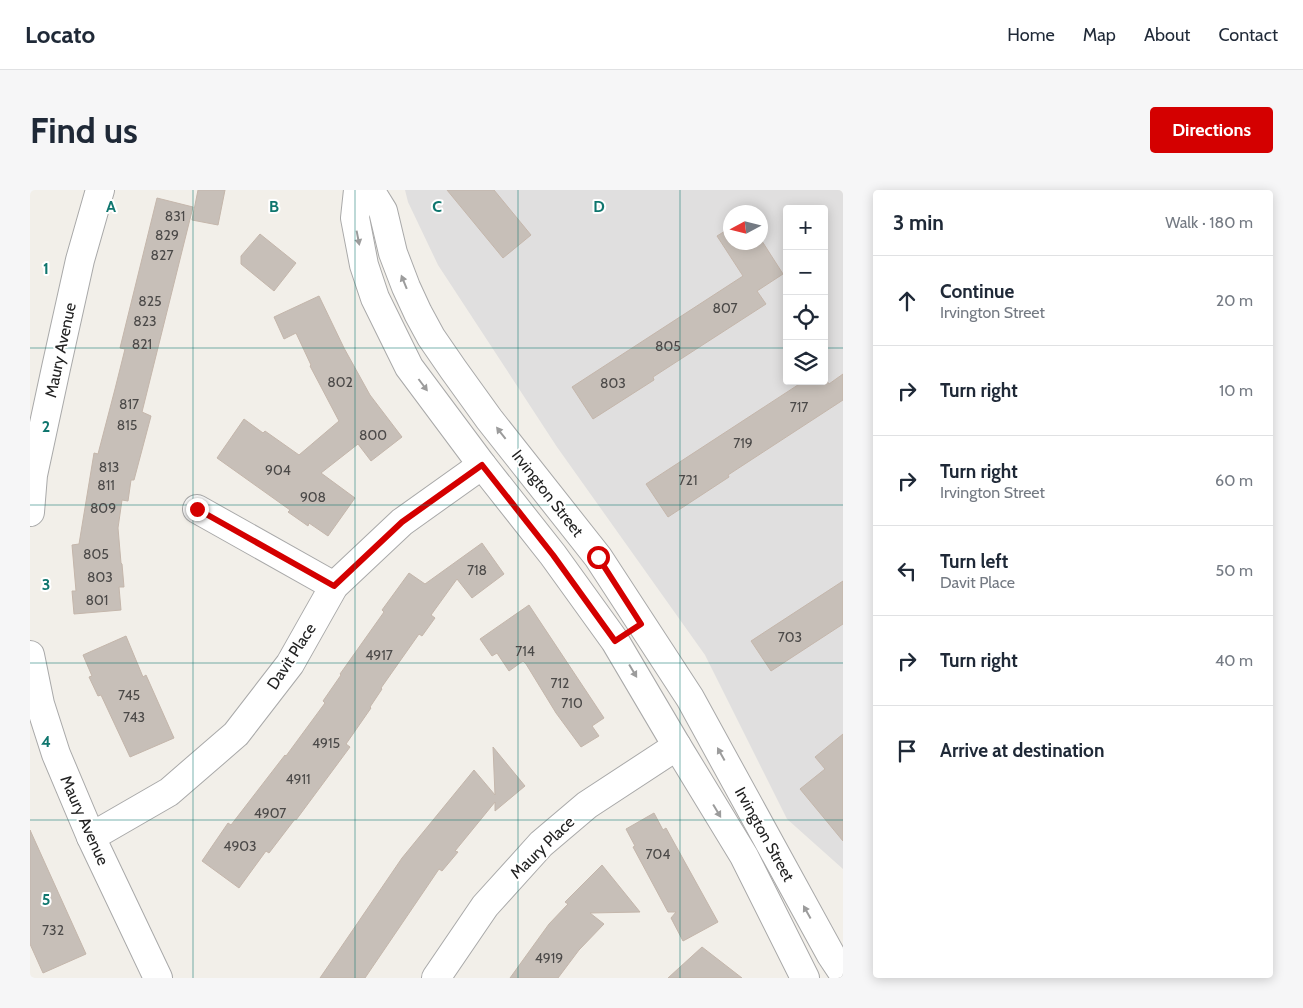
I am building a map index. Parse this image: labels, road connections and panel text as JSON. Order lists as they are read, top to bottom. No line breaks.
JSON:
{"streets":{"street":["Maury Avenue","Irvington Street","Davit Place","Maury Place"]},"crossings":[["Maury Avenue","Davit Place"],["Irvington Street","Davit Place"],["Irvington Street","Maury Place"]],"house_numbers":["831","829","827","825","807","823","821","805","802","803","817","717","815","800","719","813","904","721","811","908","809","805","718","803","801","703","714","4917","712","745","710","743","4915","4911","4907","4903","704","732","4919"],"north":"left","page":{"header":"Locato","nav":["Home","Map","About","Contact"],"buttons":"Directions","title":"Find us","heading":["3 min","Walk · 180 m"],"map_buttons":["+","−"],"list":[["Continue","Irvington Street","20 m"],["Turn right","10 m"],["Turn right","Irvington Street","60 m"],["Turn left","Davit Place","50 m"],["Turn right","40 m"],"Arrive at destination"]},"grid":{"columns":["A","B","C","D"],"rows":["1","2","3","4","5"]}}
